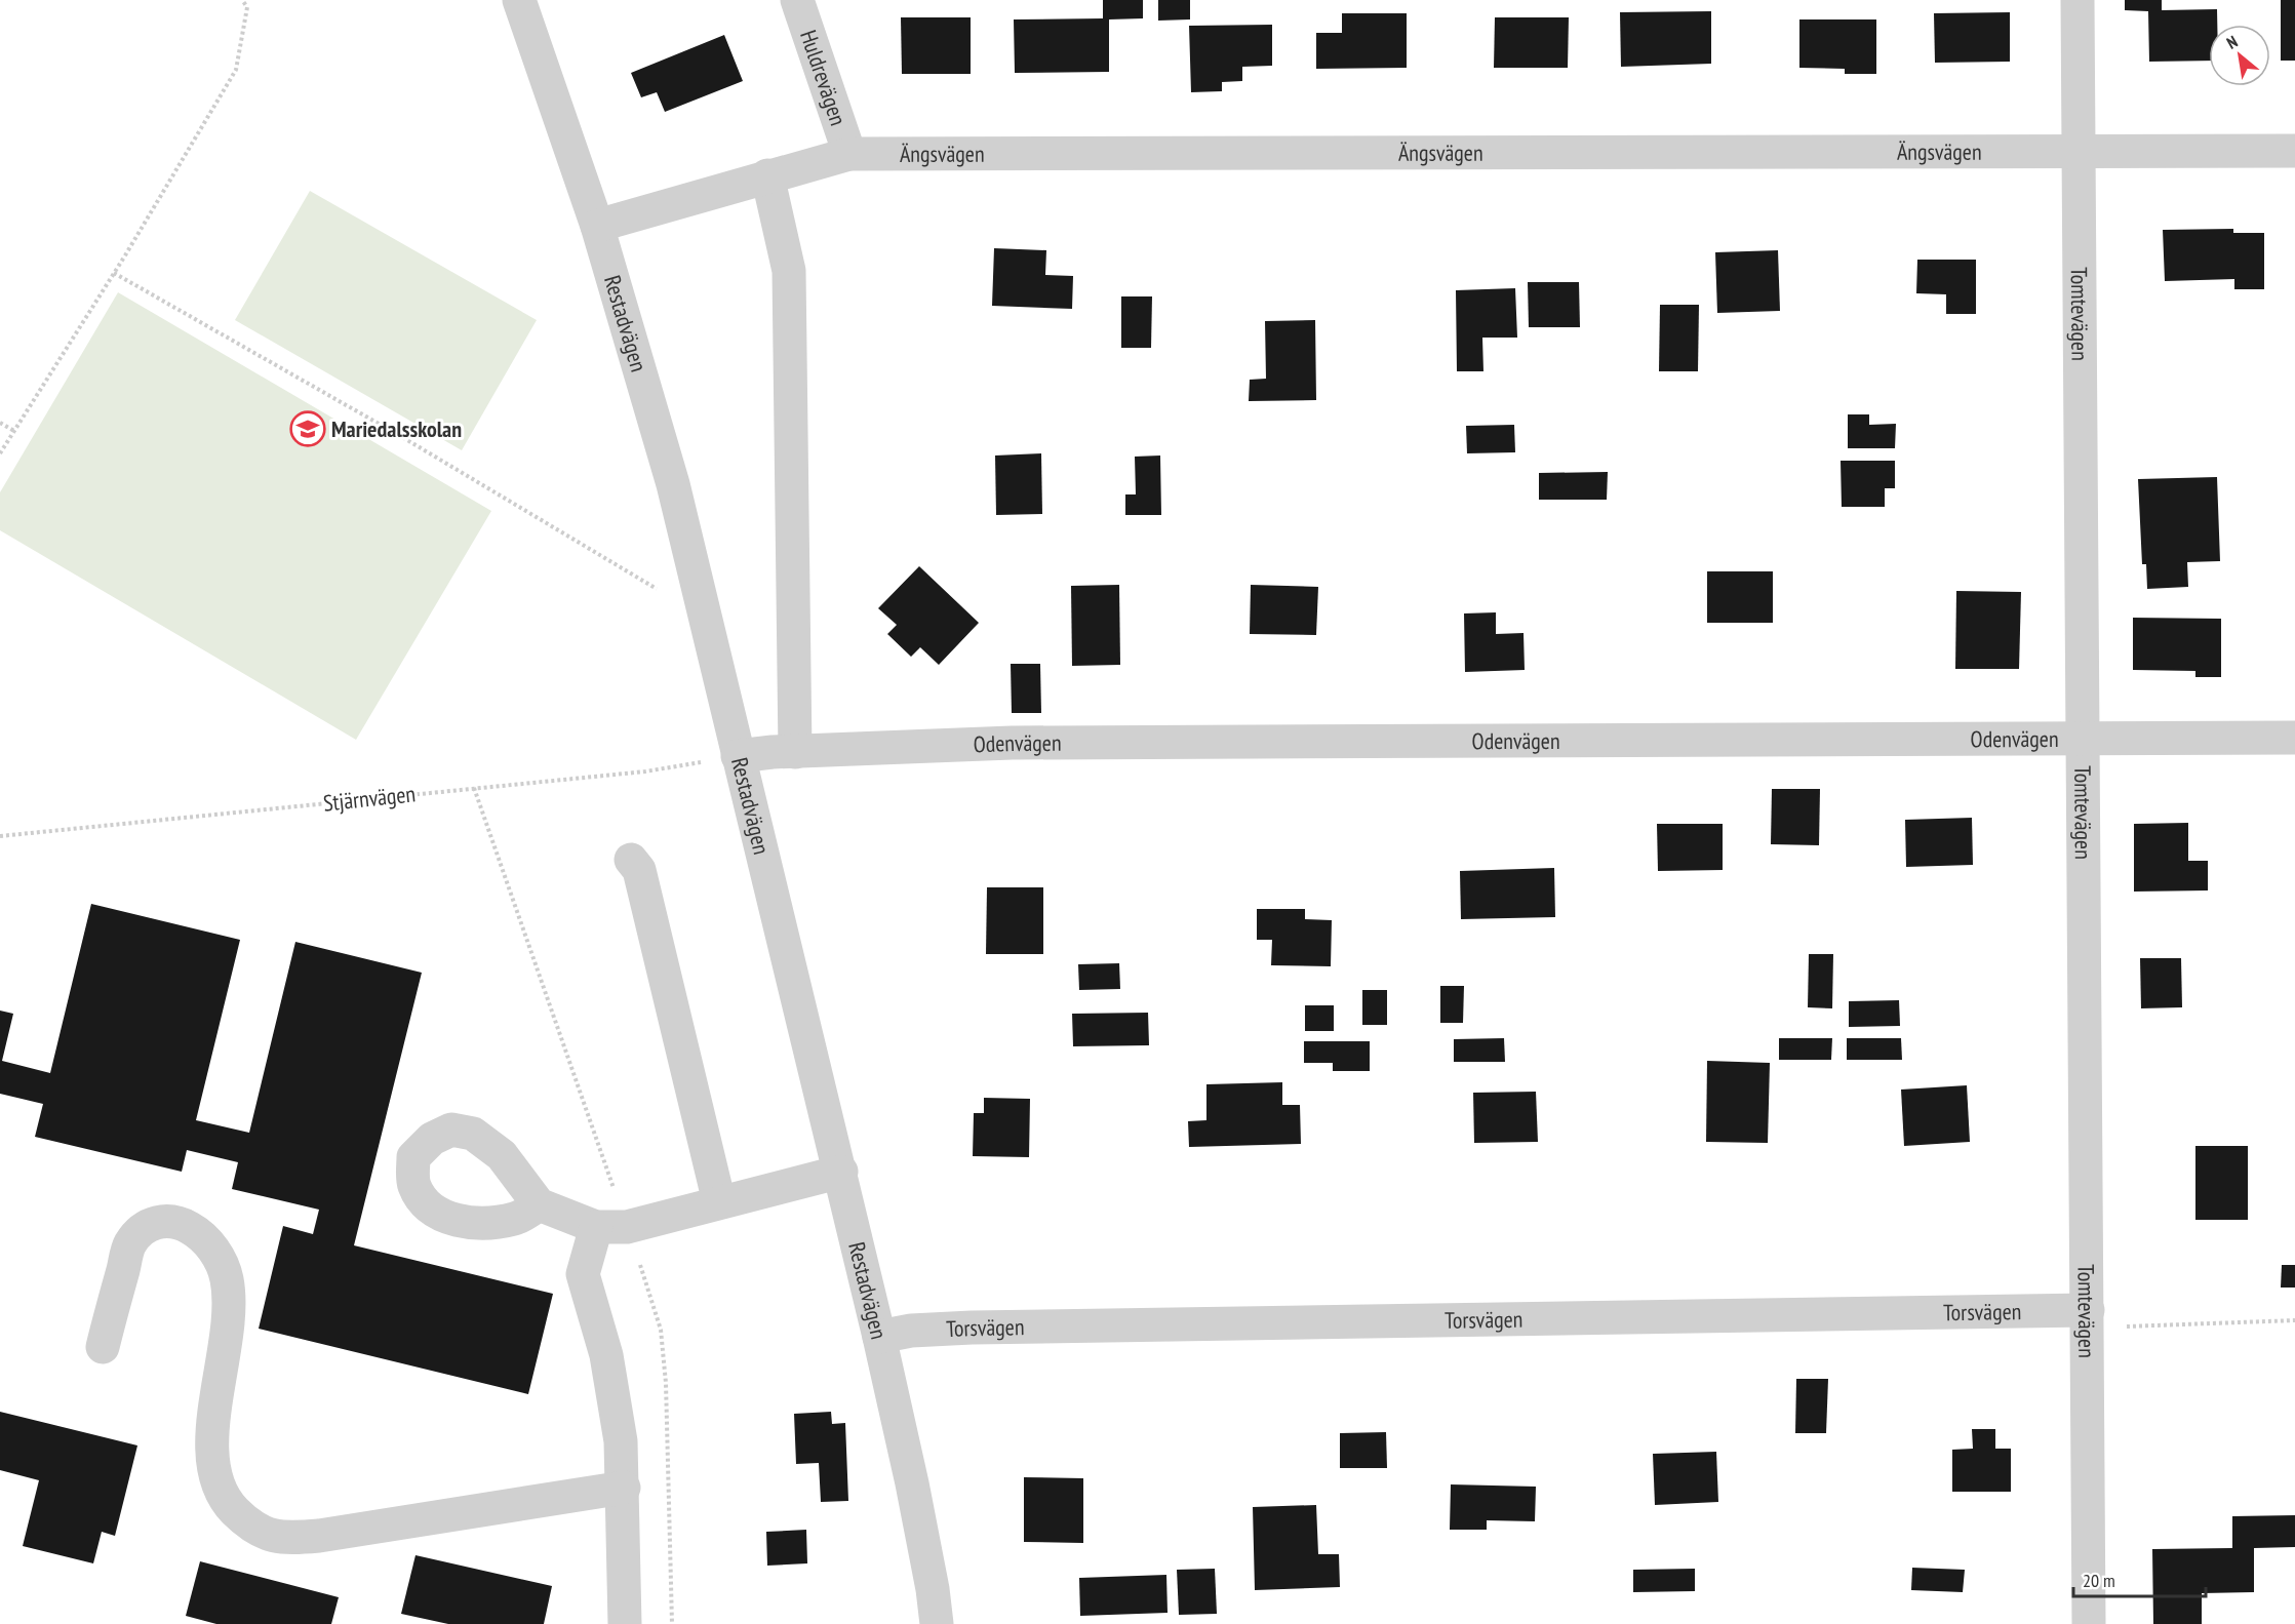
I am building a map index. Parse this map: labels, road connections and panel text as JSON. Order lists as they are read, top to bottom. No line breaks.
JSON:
{"streets":{"street":["Huldrevägen","Ängsvägen","Tomtevägen","Restadvägen","Odenvägen","Torsvägen"],"path":["Stjärnvägen"]},"crossings":[["Huldrevägen","Ängsvägen"],["Ängsvägen","Tomtevägen"],["Ängsvägen","Restadvägen"],["Tomtevägen","Odenvägen"],["Tomtevägen","Torsvägen"],["Restadvägen","Odenvägen"],["Restadvägen","Stjärnvägen"],["Restadvägen","Torsvägen"],["Odenvägen","Stjärnvägen"]],"places":{"school or university":["Mariedalsskolan"]},"scale_bar":"20 m","north":"top left"}
